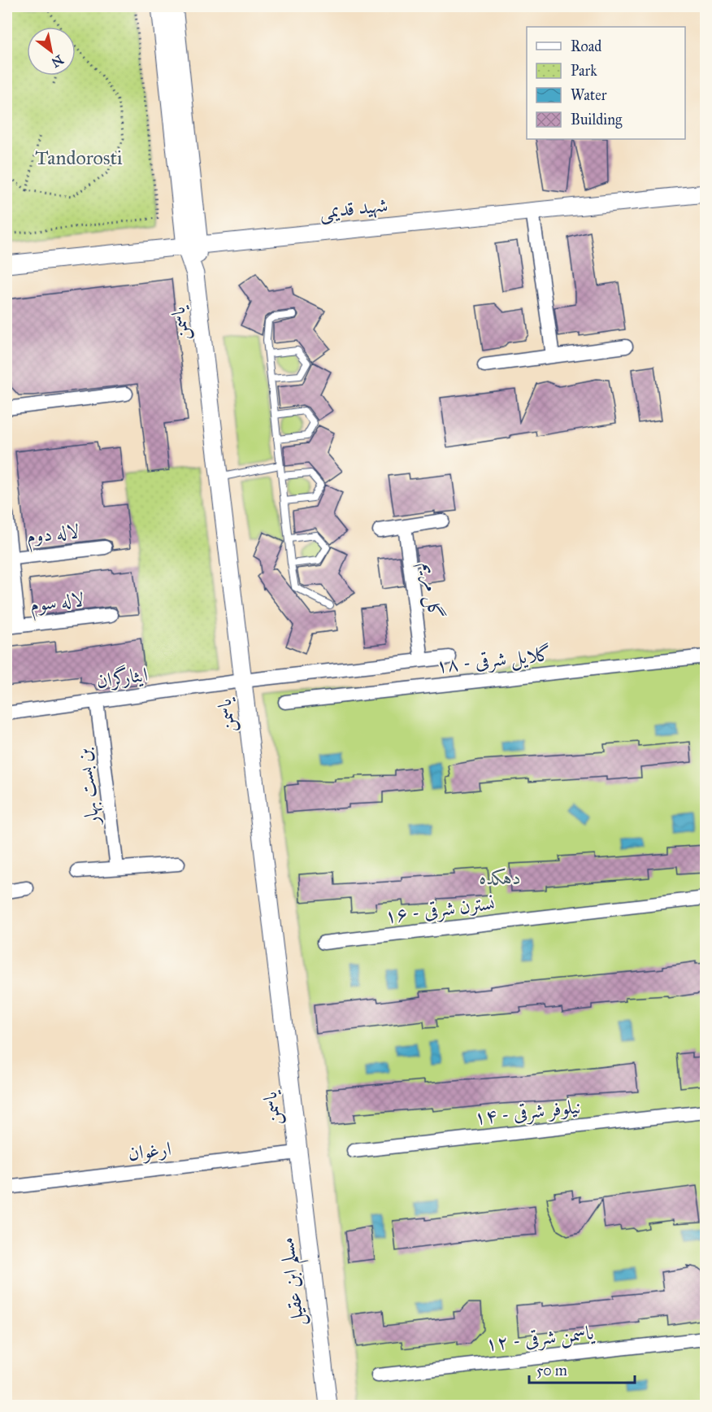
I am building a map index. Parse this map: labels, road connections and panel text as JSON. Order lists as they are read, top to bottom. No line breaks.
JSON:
{"streets":{"street":["شهید قدیمی","یاسمن","لاله دوم","گل مریم","لاله سوم","گلایل شرقی - ۱۸","ایثارگران","بن بست بهار","نسترن شرقی - ۱۶","نیلوفر شرقی - ۱۴","ارغوان","مسلم ابن عقیل","یاسمن شرقی - ۱۲"]},"crossings":[["شهید قدیمی","یاسمن"],["یاسمن","ایثارگران"],["یاسمن","ارغوان"],["یاسمن","مسلم ابن عقیل"],["گل مریم","ایثارگران"],["ایثارگران","بن بست بهار"],["ارغوان","مسلم ابن عقیل"]],"parks":["Tandorosti","دهکده"],"legend":["Road","Park","Water","Building"],"scale_bar":"50 m","north":"bottom right"}
